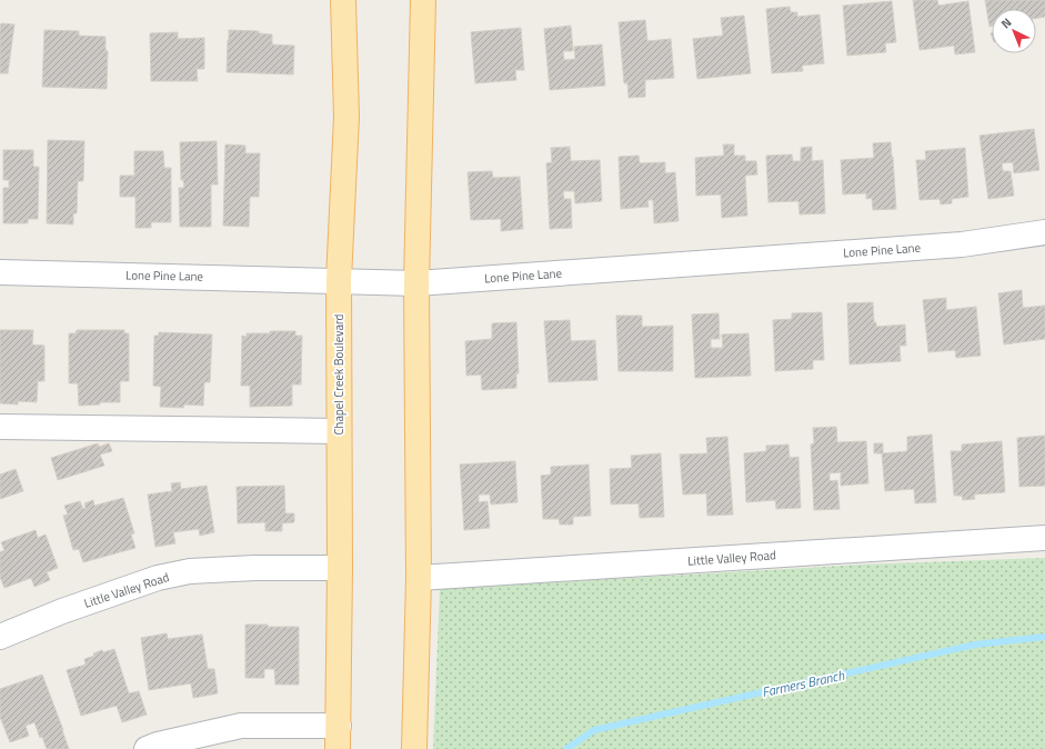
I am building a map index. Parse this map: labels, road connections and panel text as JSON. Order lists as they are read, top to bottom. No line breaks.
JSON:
{"streets":{"main road":["Chapel Creek Boulevard"],"street":["Lone Pine Lane","Little Valley Road"]},"crossings":[["Lone Pine Lane","Chapel Creek Boulevard"],["Chapel Creek Boulevard","Little Valley Road"]],"water":["Farmers Branch"],"north":"top left"}
